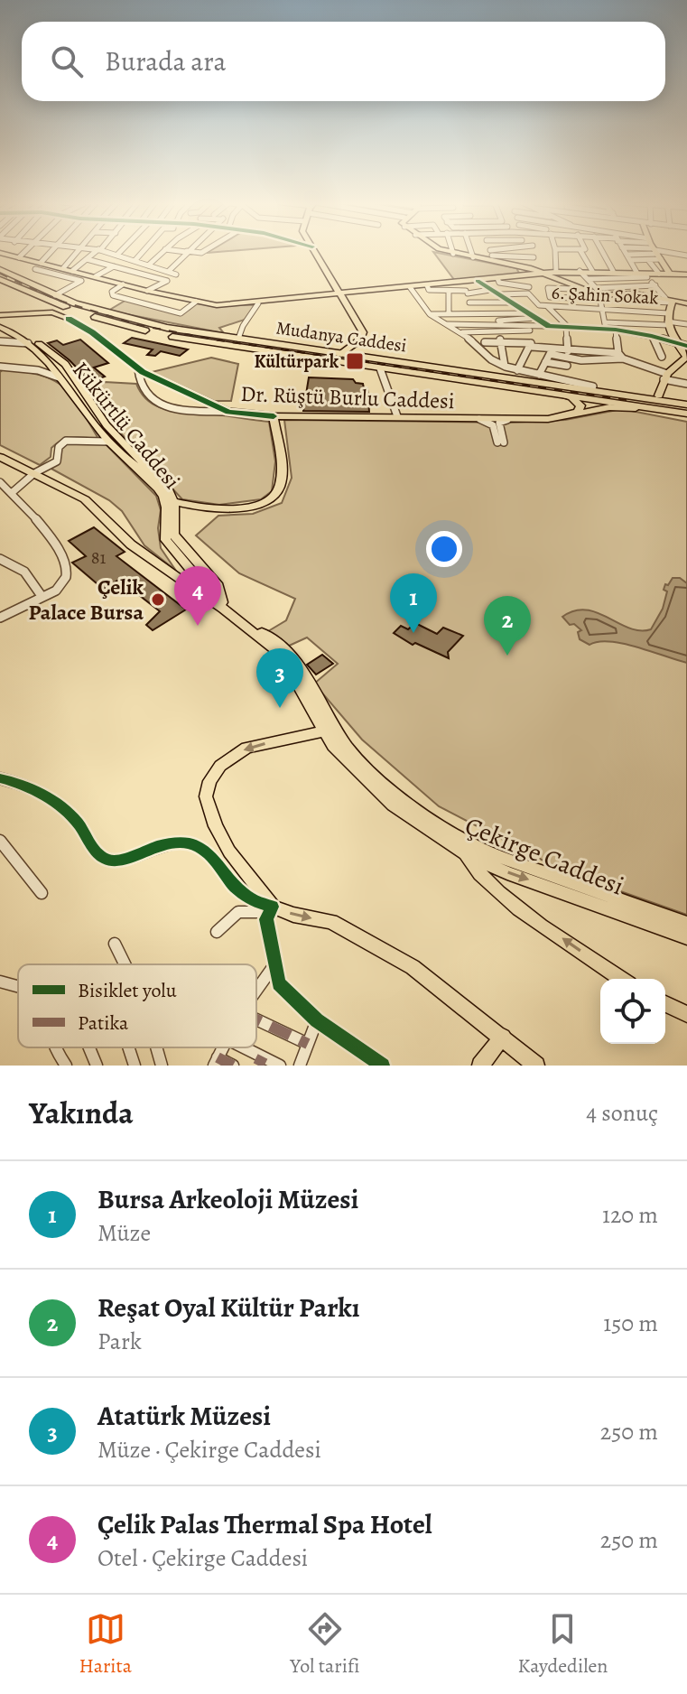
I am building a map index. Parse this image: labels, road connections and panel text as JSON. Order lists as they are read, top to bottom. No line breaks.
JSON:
{"streets":{"highway":["Mudanya Caddesi"],"main road":["Dr. Rüştü Burlu Caddesi","Kükürtlü Caddesi","Çekirge Caddesi"],"street":["6. Şahin Sokak"]},"crossings":[["Kükürtlü Caddesi","Çekirge Caddesi"]],"places":{"transit":["Kültürpark"],"other":["Çelik Palace Bursa"]},"house_numbers":["81"],"legend":["Bisiklet yolu","Patika"],"page":{"search":"Burada ara","pins":["4","1","2","3"],"heading":["Yakında","4 sonuç"],"list":[{"mark":"1","name":"Bursa Arkeoloji Müzesi","note":"Müze","value":"120 m"},{"mark":"2","name":"Reşat Oyal Kültür Parkı","note":"Park","value":"150 m"},{"mark":"3","name":"Atatürk Müzesi","note":"Müze · Çekirge Caddesi","value":"250 m"},{"mark":"4","name":"Çelik Palas Thermal Spa Hotel","note":"Otel · Çekirge Caddesi","value":"250 m"}],"nav":["Harita","Yol tarifi","Kaydedilen"]}}
